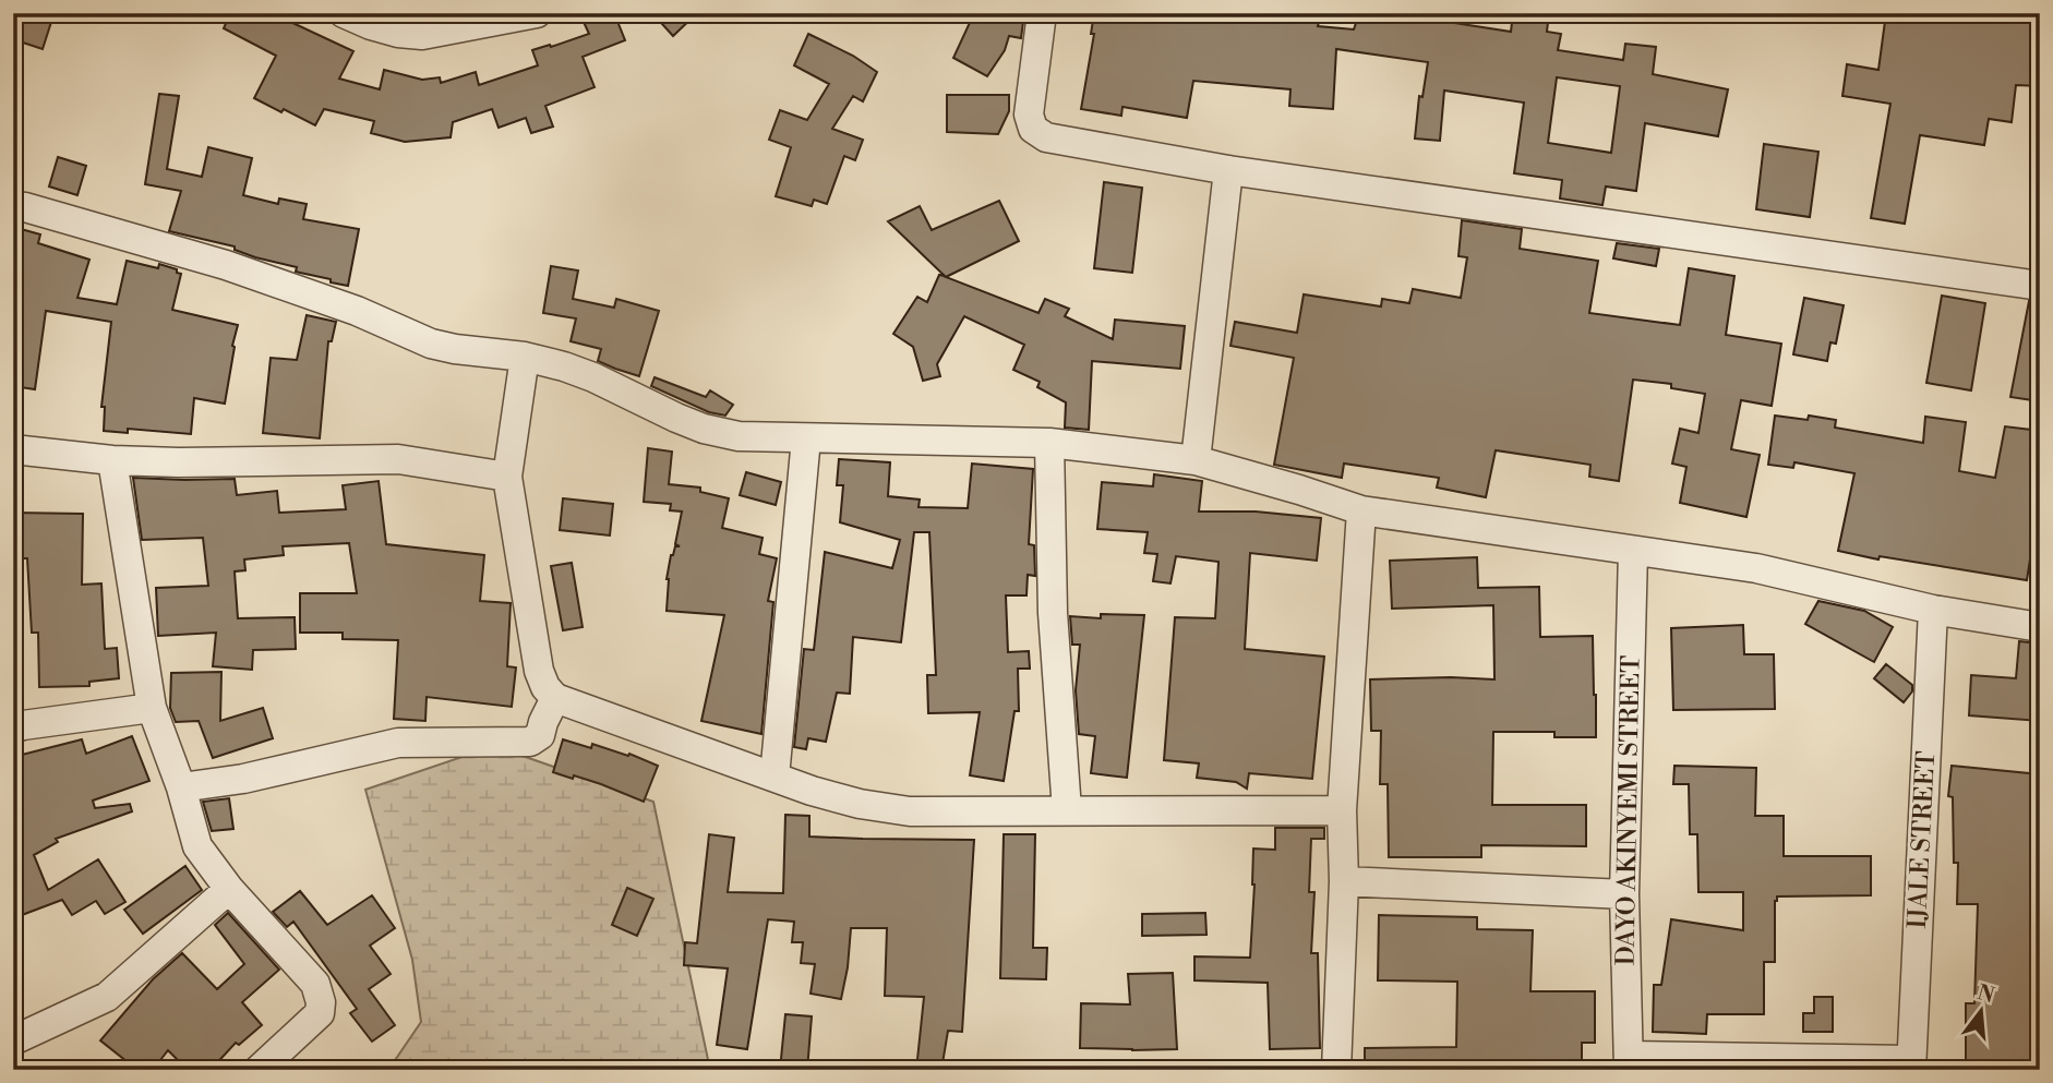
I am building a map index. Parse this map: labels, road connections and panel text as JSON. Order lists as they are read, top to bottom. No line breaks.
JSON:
{"streets":{"street":["DAYO AKINYEMI STREET","IJALE STREET"]},"north":"top"}
